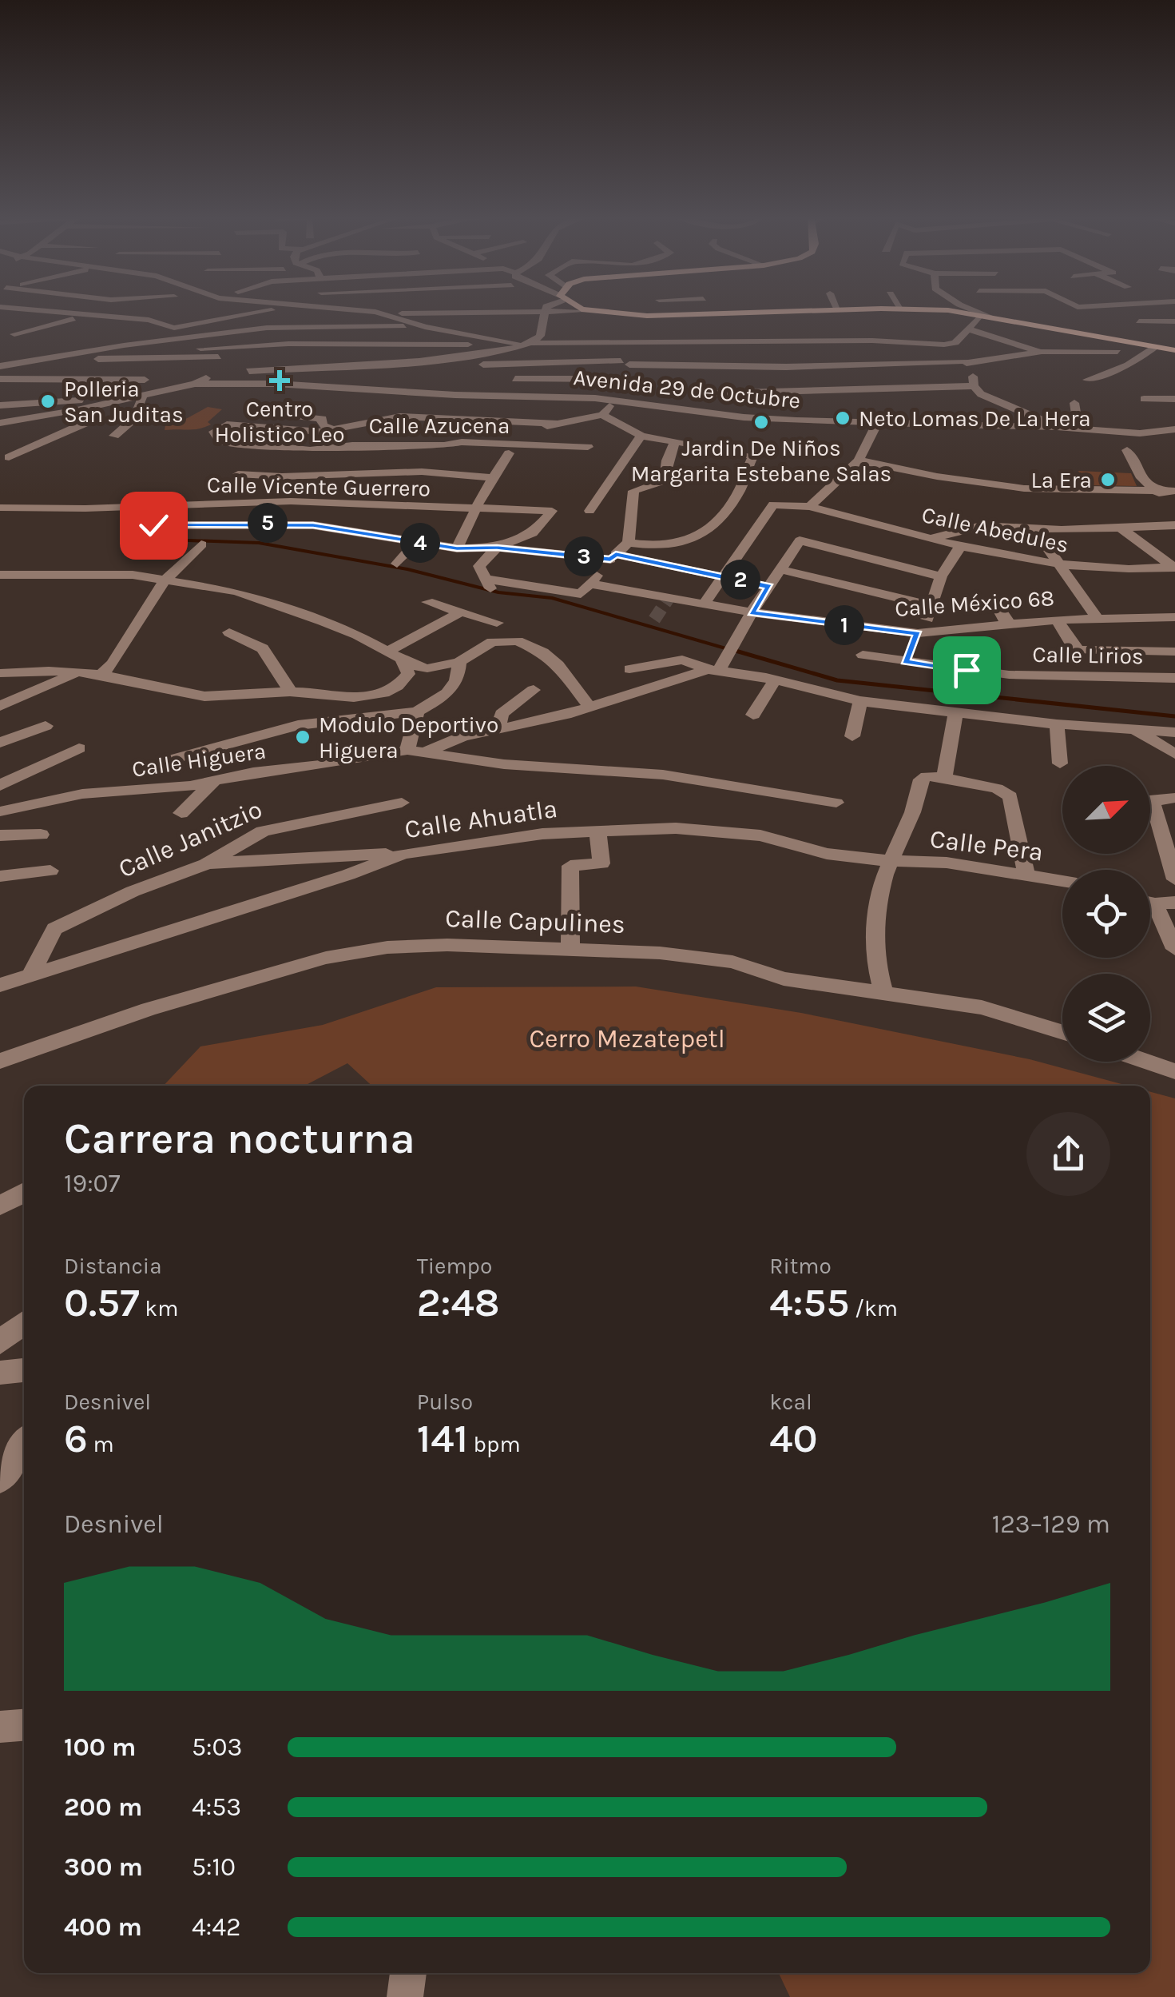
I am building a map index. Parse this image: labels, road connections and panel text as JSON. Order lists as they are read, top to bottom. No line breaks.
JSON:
{"streets":{"street":["Avenida 29 de Octubre","Calle Azucena","Calle Vicente Guerrero","Calle Abedules","Calle México 68","Calle Lirios","Calle Higuera","Calle Ahuatla","Calle Janitzio","Calle Pera","Calle Capulines"]},"crossings":[["Calle Vicente Guerrero","Calle México 68"],["Calle Ahuatla","Calle Janitzio"],["Calle Ahuatla","Calle Pera"]],"parks":["Cerro Mezatepetl"],"places":{"health":["Centro Holistico Leo"],"other":["Polleria San Juditas","Neto Lomas De La Hera","Jardin De Niños Margarita Estebane Salas","La Era","Modulo Deportivo Higuera"]},"north":"top right","page":{"pins":["5","4","3","2","1"],"heading":["Carrera nocturna","19:07"],"stats":[["Distancia","0.57 km"],["Tiempo","2:48"],["Ritmo","4:55 /km"],["Desnivel","6 m"],["Pulso","141 bpm"],["kcal","40"]],"chart":["Desnivel","123–129 m"],"list":[{"name":"100 m","note":"5:03"},{"name":"200 m","note":"4:53"},{"name":"300 m","note":"5:10"},{"name":"400 m","note":"4:42"}]}}
